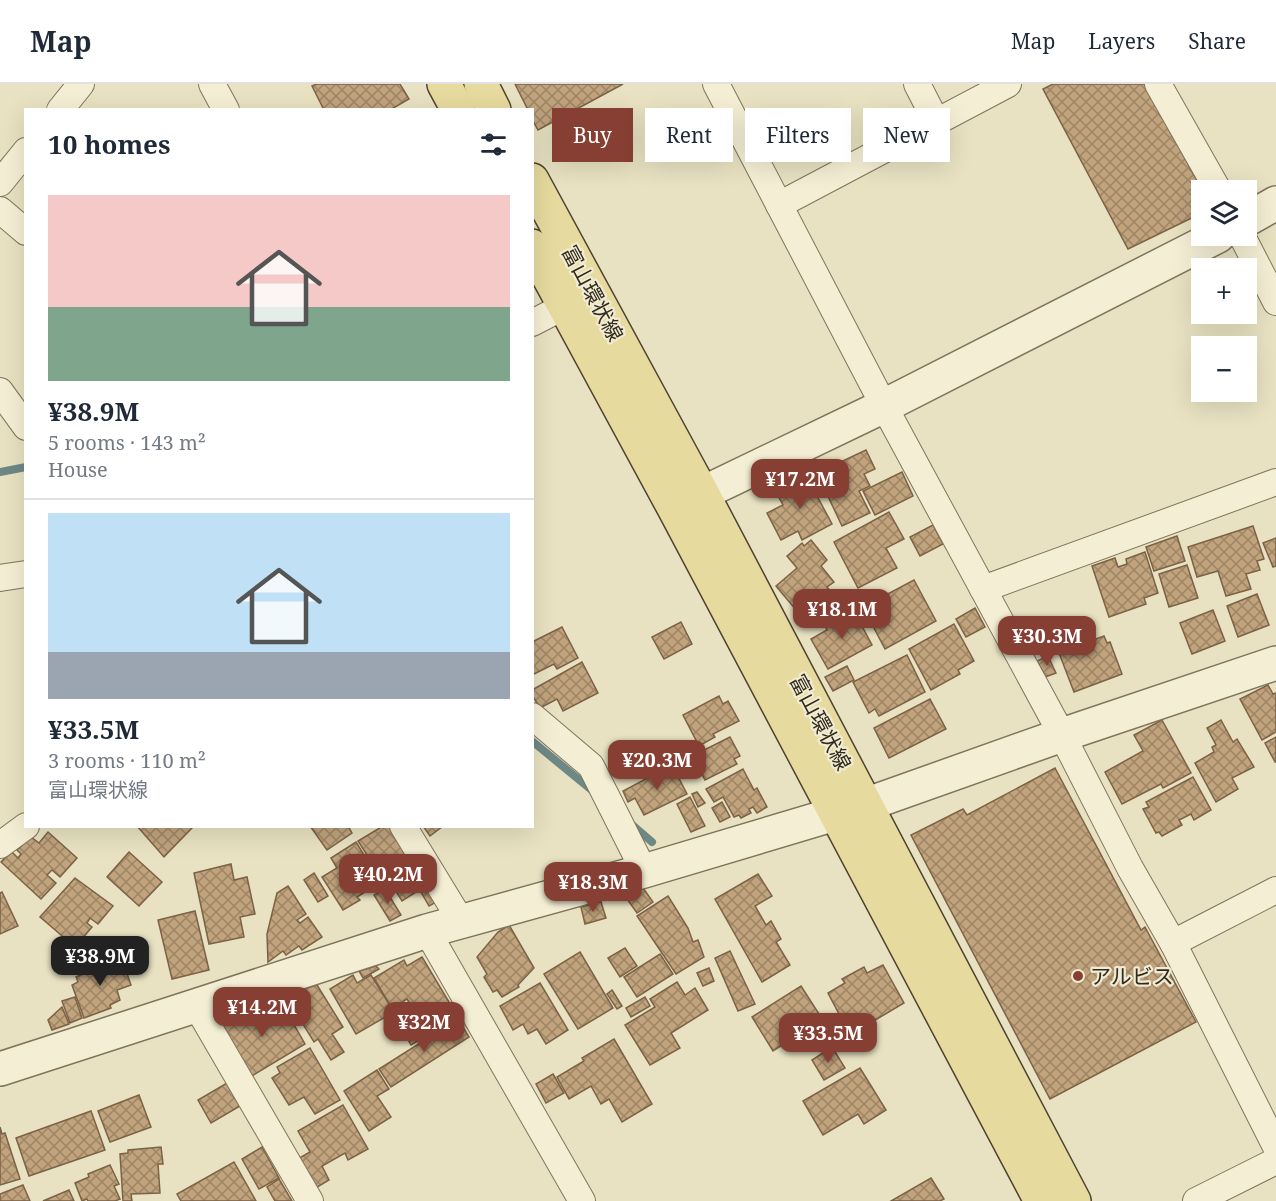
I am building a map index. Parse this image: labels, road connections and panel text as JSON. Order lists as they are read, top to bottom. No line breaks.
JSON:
{"streets":{"main road":["富山環状線"]},"places":["アルビス"],"page":{"header":"Map","nav":["Map","Layers","Share"],"chip":["Buy","Rent","Filters","New"],"heading":"10 homes","map_buttons":["+","−"],"list":[{"name":"¥38.9M","note":"5 rooms · 143 m² · House"},{"name":"¥33.5M","note":"3 rooms · 110 m² · 富山環状線"}],"price":["¥17.2M","¥18.1M","¥30.3M","¥20.3M","¥40.2M","¥18.3M","¥38.9M","¥14.2M","¥32M","¥33.5M"]}}
